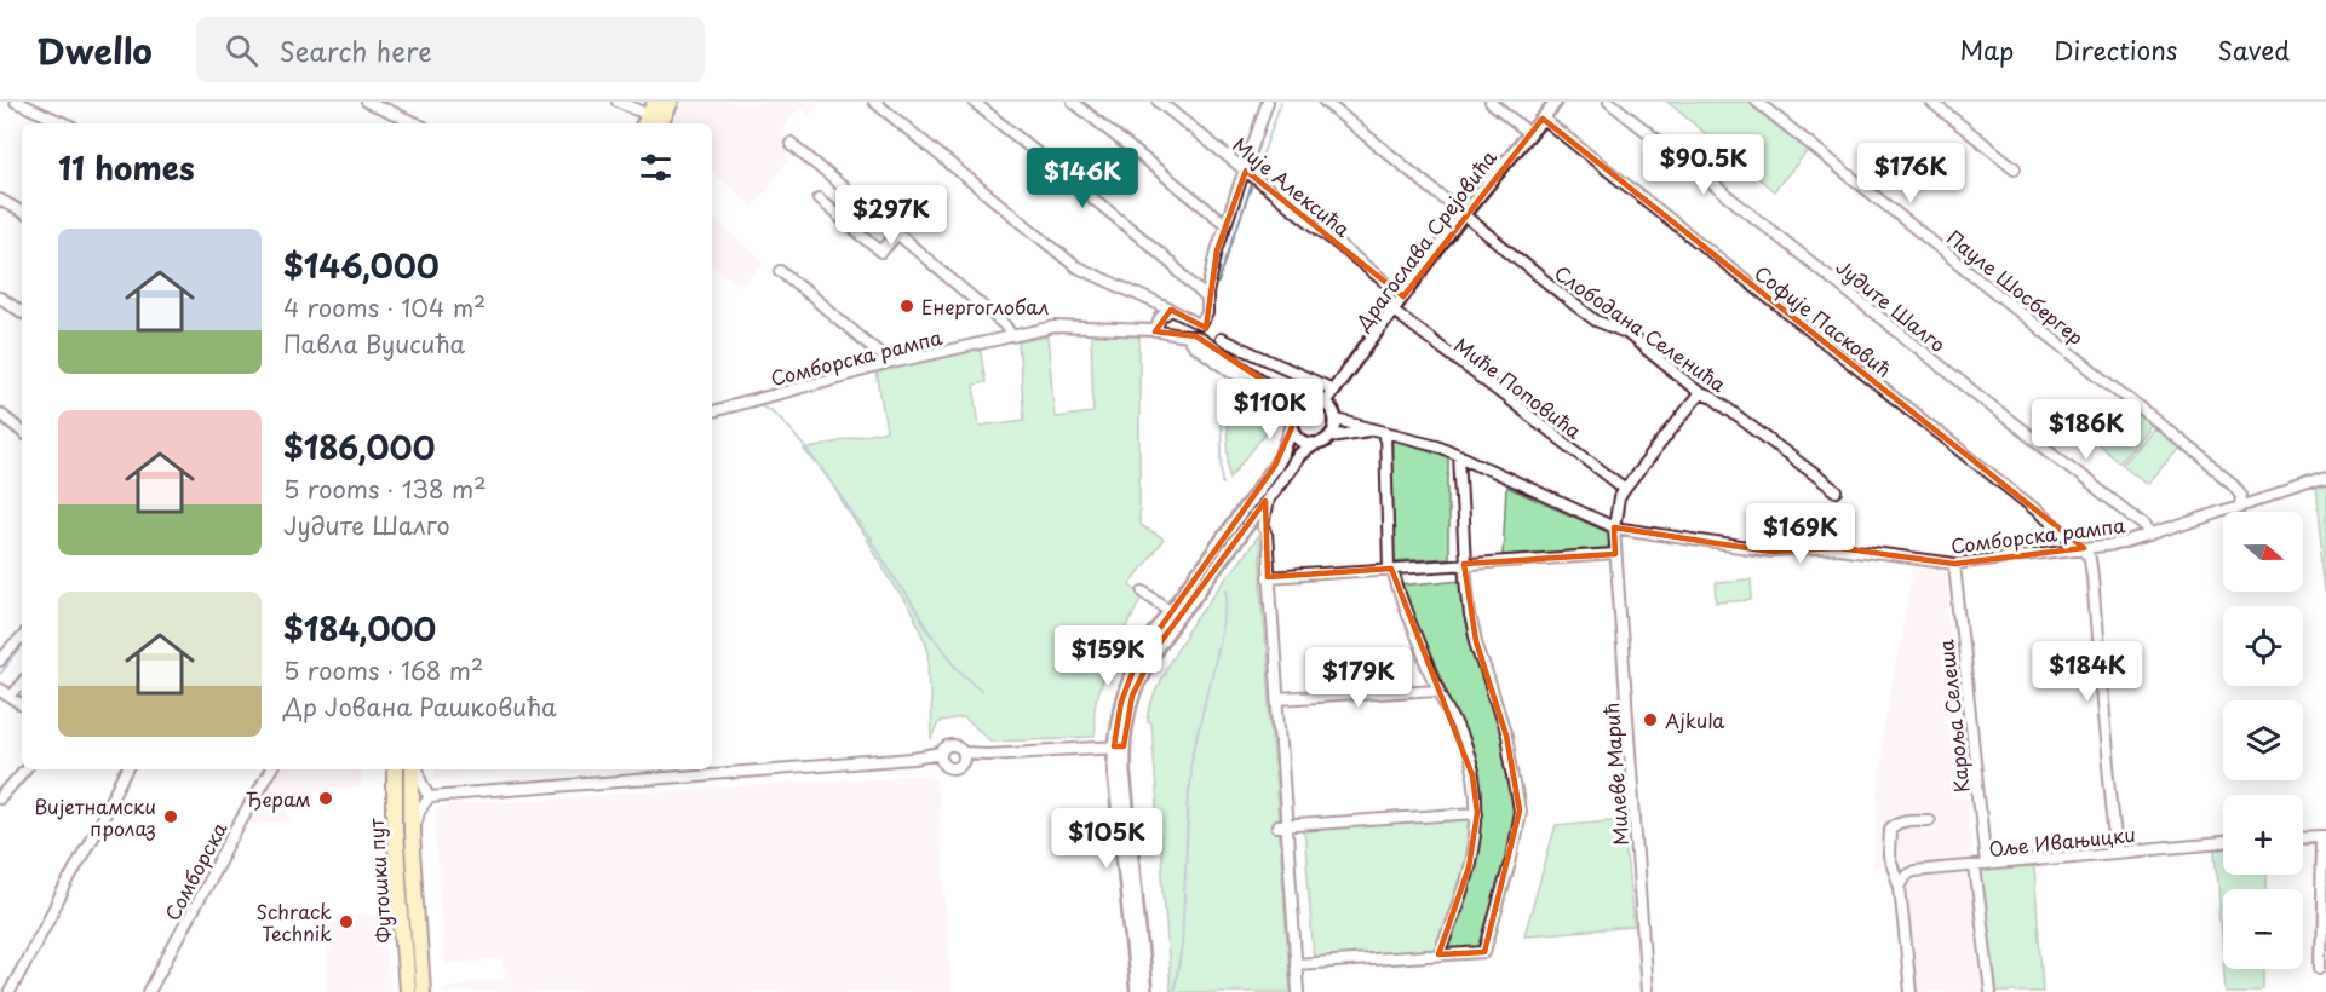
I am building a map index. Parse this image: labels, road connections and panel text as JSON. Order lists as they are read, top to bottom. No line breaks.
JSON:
{"streets":{"main road":["Футошки пут"],"street":["Мије Алексића","Драгослава Срејовића","Пауле Шосбергер","Јудите Шалго","Софије Пасковић","Слободана Селенића","Сомборска рампа","Миће Поповића","Кароља Селеша","Милеве Марић","Оље Ивањицки","Сомборска"]},"crossings":[["Мије Алексића","Драгослава Срејовића"],["Драгослава Срејовића","Софије Пасковић"],["Драгослава Срејовића","Слободана Селенића"],["Драгослава Срејовића","Сомборска рампа"],["Драгослава Срејовића","Миће Поповића"],["Пауле Шосбергер","Сомборска рампа"],["Јудите Шалго","Сомборска рампа"],["Софије Пасковић","Сомборска рампа"],["Слободана Селенића","Милеве Марић"],["Сомборска рампа","Кароља Селеша"],["Сомборска рампа","Милеве Марић"],["Миће Поповића","Милеве Марић"],["Кароља Селеша","Оље Ивањицки"]],"places":["Енергоглобал","Ajkula","Ђерам","Вијетнамски пролаз","Schrack Technik"],"north":"right","page":{"header":"Dwello","search":"Search here","nav":["Map","Directions","Saved"],"heading":"11 homes","price":["$90.5K","$176K","$146K","$297K","$110K","$186K","$169K","$159K","$184K","$179K","$105K"],"list":[{"name":"$146,000","note":"4 rooms · 104 m² · Павла Вуисића"},{"name":"$186,000","note":"5 rooms · 138 m² · Јудите Шалго"},{"name":"$184,000","note":"5 rooms · 168 m² · Др Јована Рашковића"}],"map_buttons":["+","−"]}}
